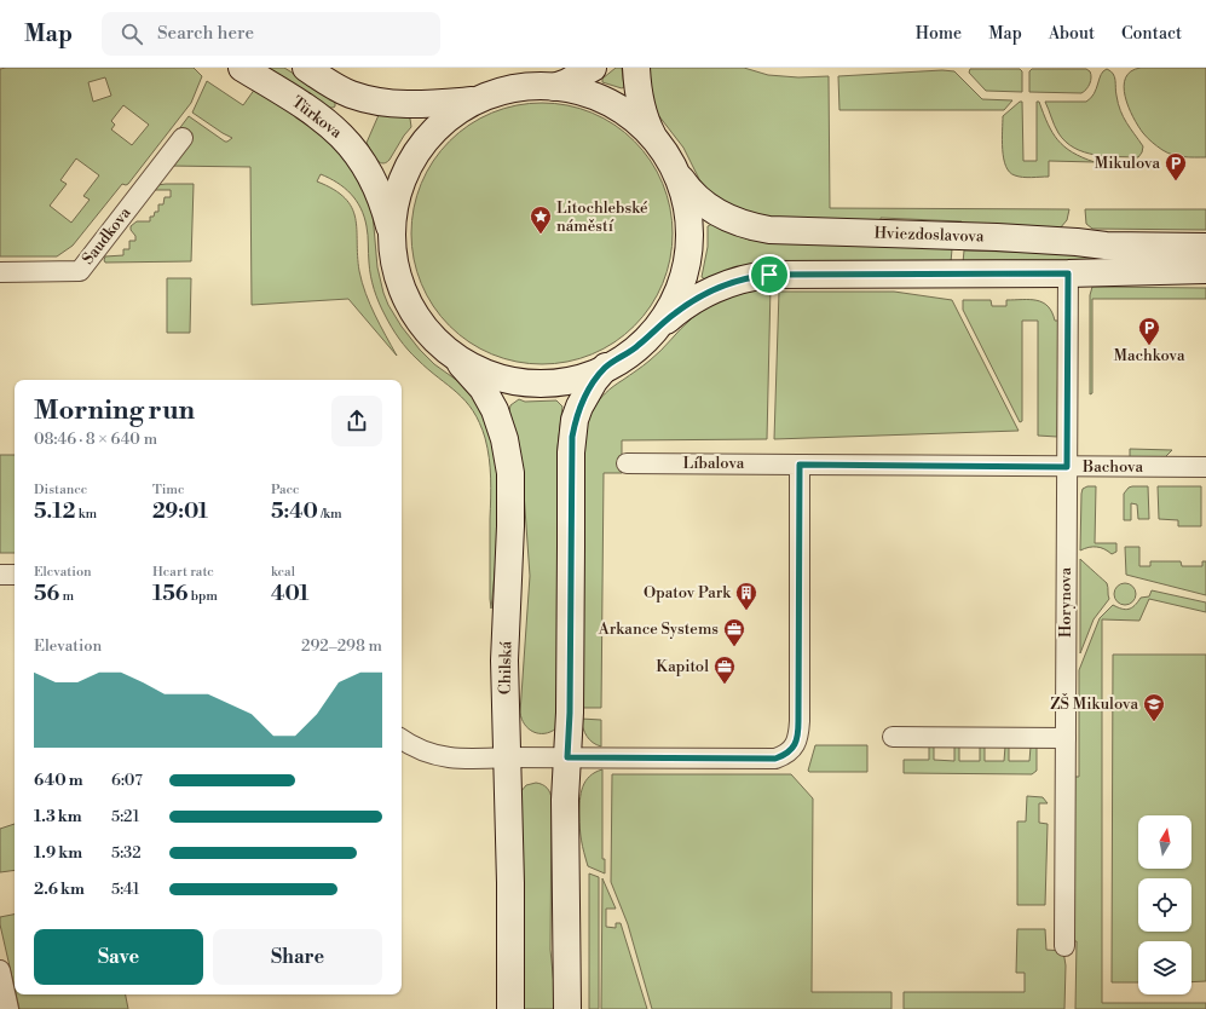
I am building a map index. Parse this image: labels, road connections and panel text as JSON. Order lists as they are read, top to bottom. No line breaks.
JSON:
{"streets":{"main road":["Türkova","Hviezdoslavova","Chilská"],"street":["Saudkova","Líbalova","Bachova","Horynova"]},"crossings":[["Líbalova","Bachova"],["Líbalova","Horynova"],["Bachova","Horynova"]],"places":{"parking":["Mikulova","Machkova"],"place":["Litochlebské náměstí"],"building":["Opatov Park"],"office":["Arkance Systems","Kapitol"],"school or university":["ZŠ Mikulova"]},"north":"top","page":{"header":"Map","search":"Search here","nav":["Home","Map","About","Contact"],"heading":["Morning run","08:46 · 8 × 640 m"],"stats":[["Distance","5.12 km"],["Time","29:01"],["Pace","5:40 /km"],["Elevation","56 m"],["Heart rate","156 bpm"],["kcal","401"]],"chart":["Elevation","292–298 m"],"list":[{"name":"640 m","note":"6:07"},{"name":"1.3 km","note":"5:21"},{"name":"1.9 km","note":"5:32"},{"name":"2.6 km","note":"5:41"}],"buttons":["Save","Share"]}}
